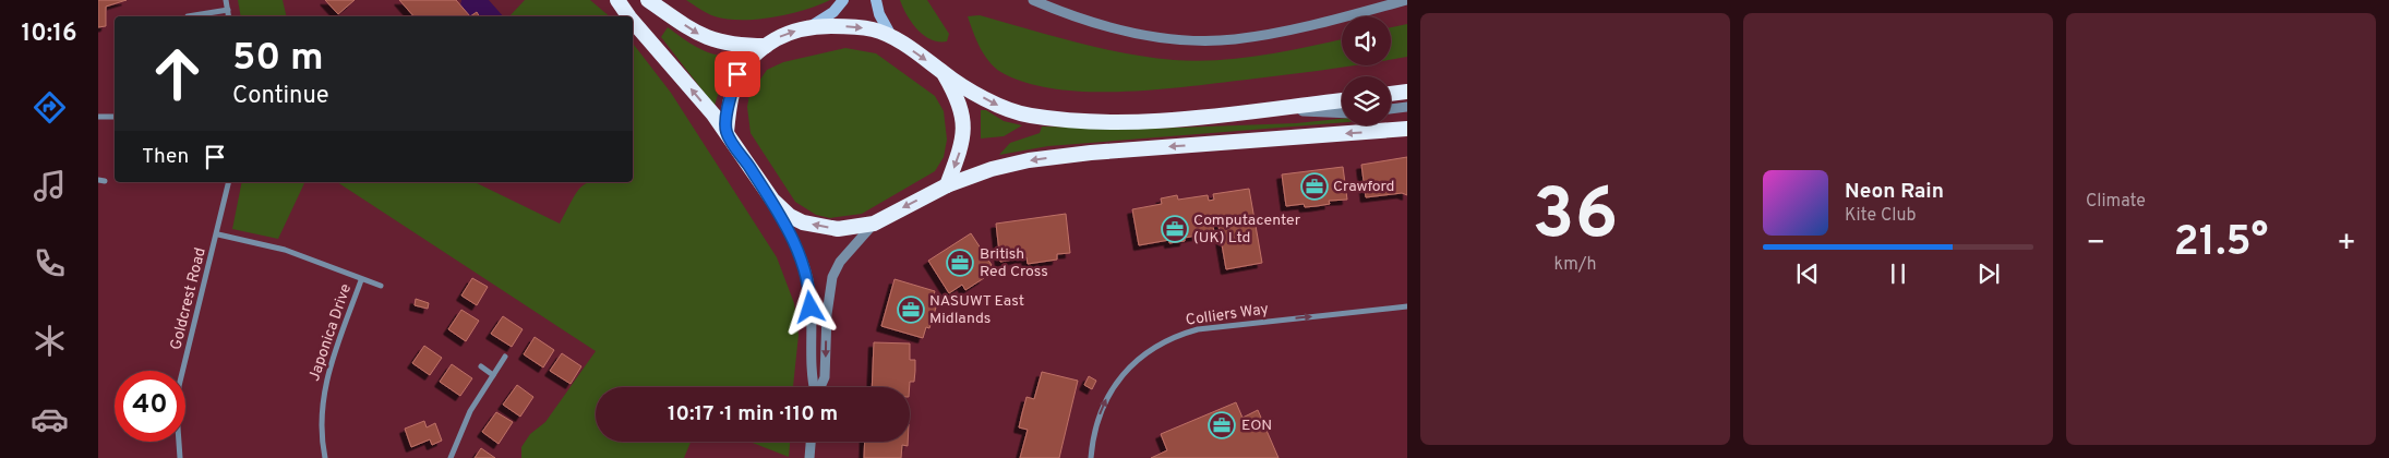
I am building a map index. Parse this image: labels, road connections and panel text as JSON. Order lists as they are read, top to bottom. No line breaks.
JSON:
{"streets":{"street":["Goldcrest Road","Colliers Way","Japonica Drive"]},"crossings":[["Goldcrest Road","Japonica Drive"]],"one_way":["Colliers Way"],"places":{"office":["Crawford","Computacenter (UK) Ltd","British Red Cross","NASUWT East Midlands","EON"]},"page":{"tabs":"10:16","tile":[["36","km/h"],"Climate"],"turn":["50 m","Continue"],"then":"Then","song":["Neon Rain","Kite Club"],"heat":["−","21.5°","+"],"limit":"40","trip":"10:17 · 1 min · 110 m"}}
